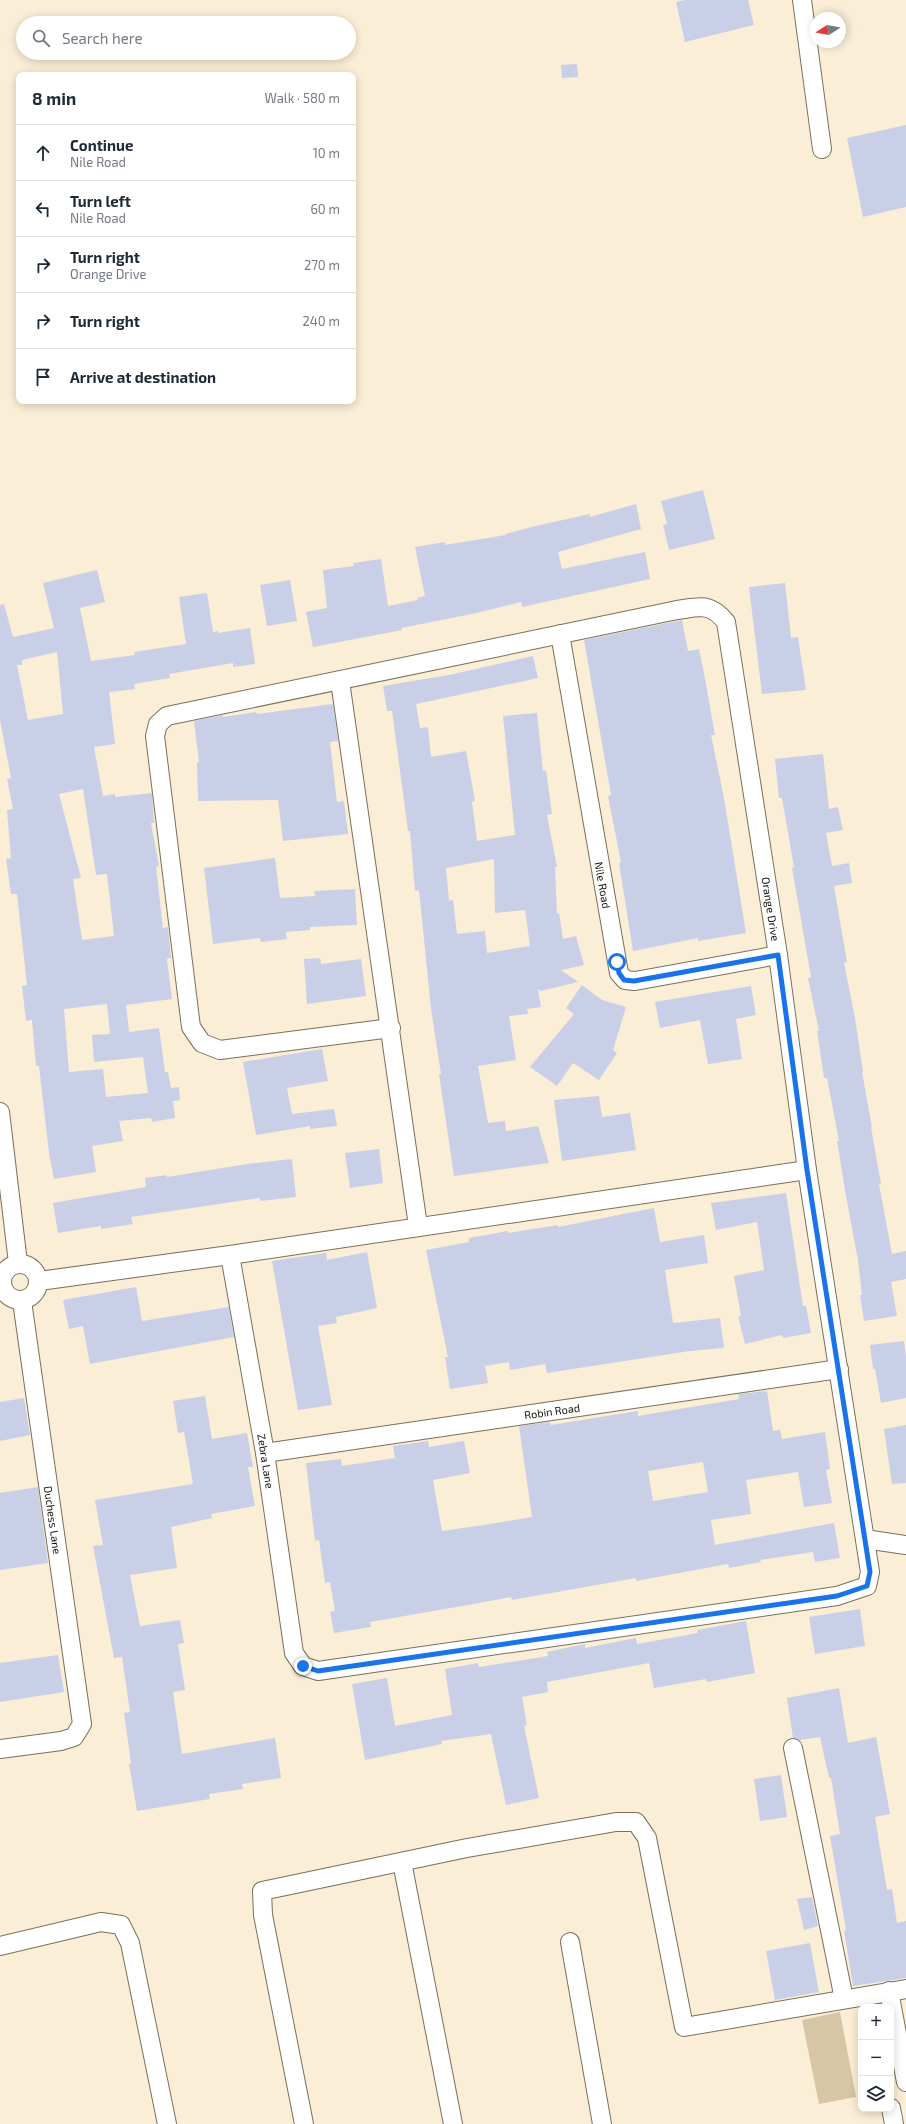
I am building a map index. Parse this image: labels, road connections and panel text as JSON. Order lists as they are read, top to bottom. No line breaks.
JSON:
{"streets":{"street":["Nile Road","Orange Drive","Robin Road","Zebra Lane","Duchess Lane"]},"crossings":[["Nile Road","Orange Drive"],["Orange Drive","Robin Road"],["Orange Drive","Zebra Lane"],["Robin Road","Zebra Lane"]],"north":"left","page":{"search":"Search here","heading":["8 min","Walk · 580 m"],"list":[["Continue","Nile Road","10 m"],["Turn left","Nile Road","60 m"],["Turn right","Orange Drive","270 m"],["Turn right","240 m"],"Arrive at destination"],"map_buttons":["+","−"]}}
